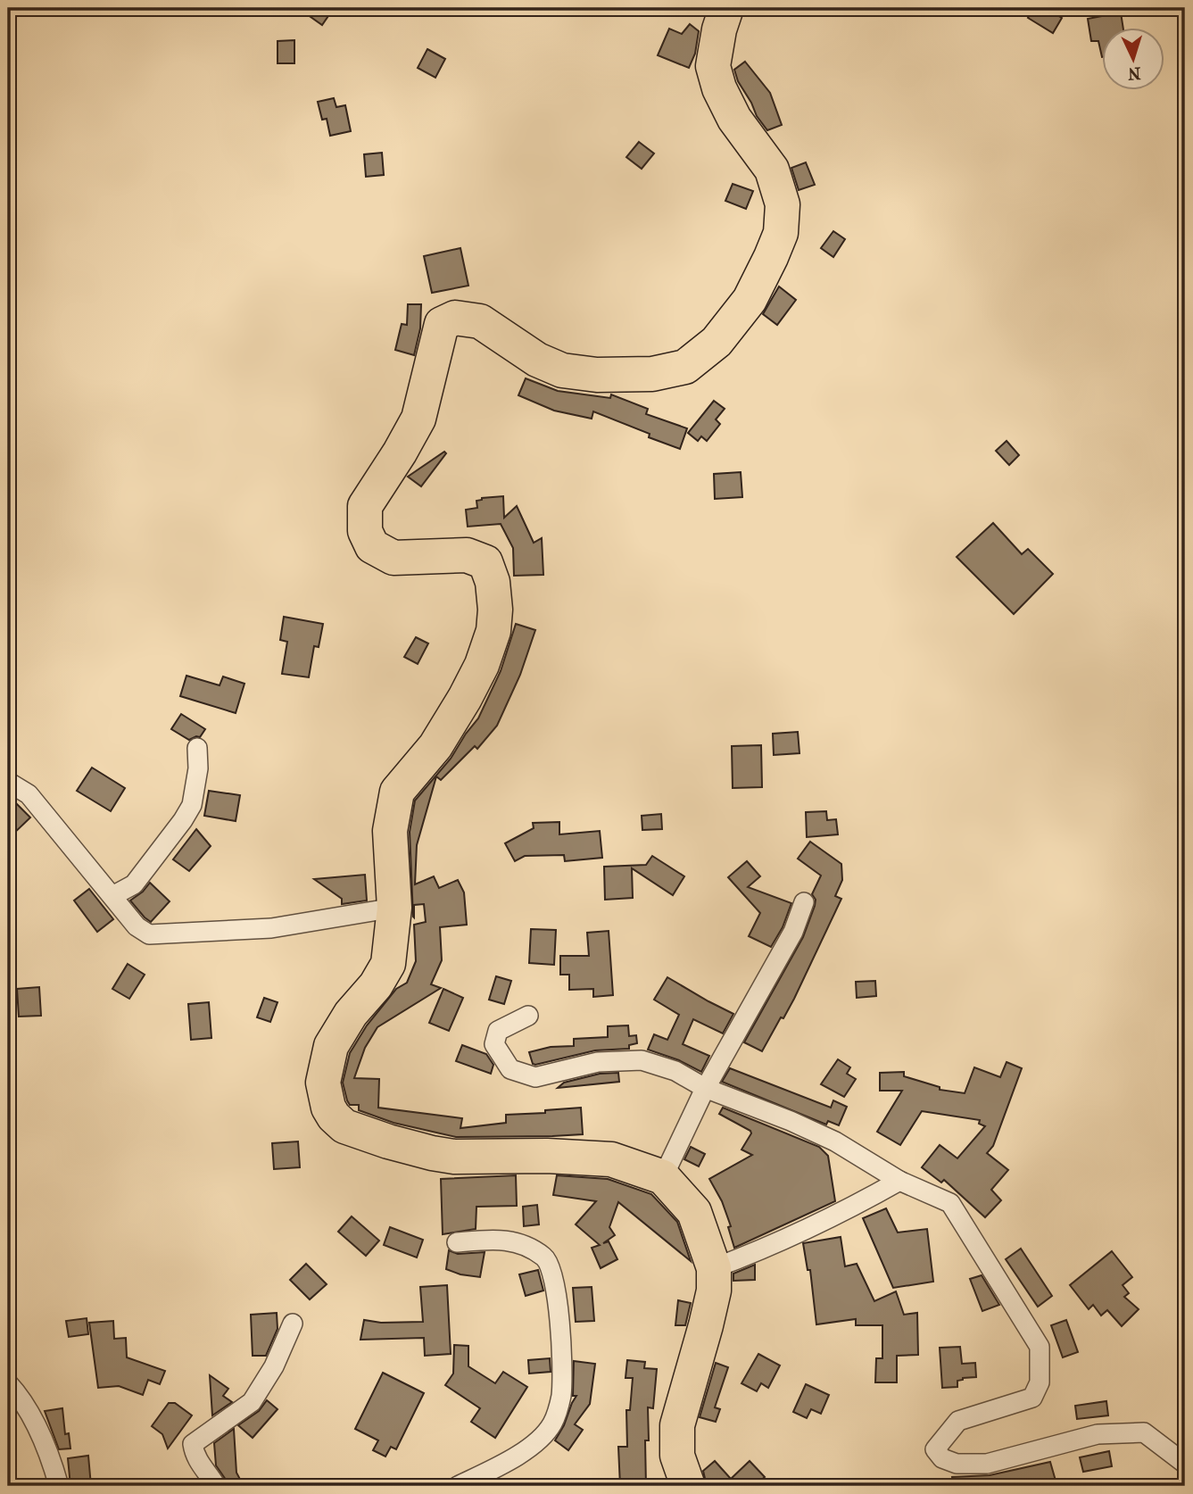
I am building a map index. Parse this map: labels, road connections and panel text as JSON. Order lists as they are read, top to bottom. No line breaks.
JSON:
{"north":"bottom"}
